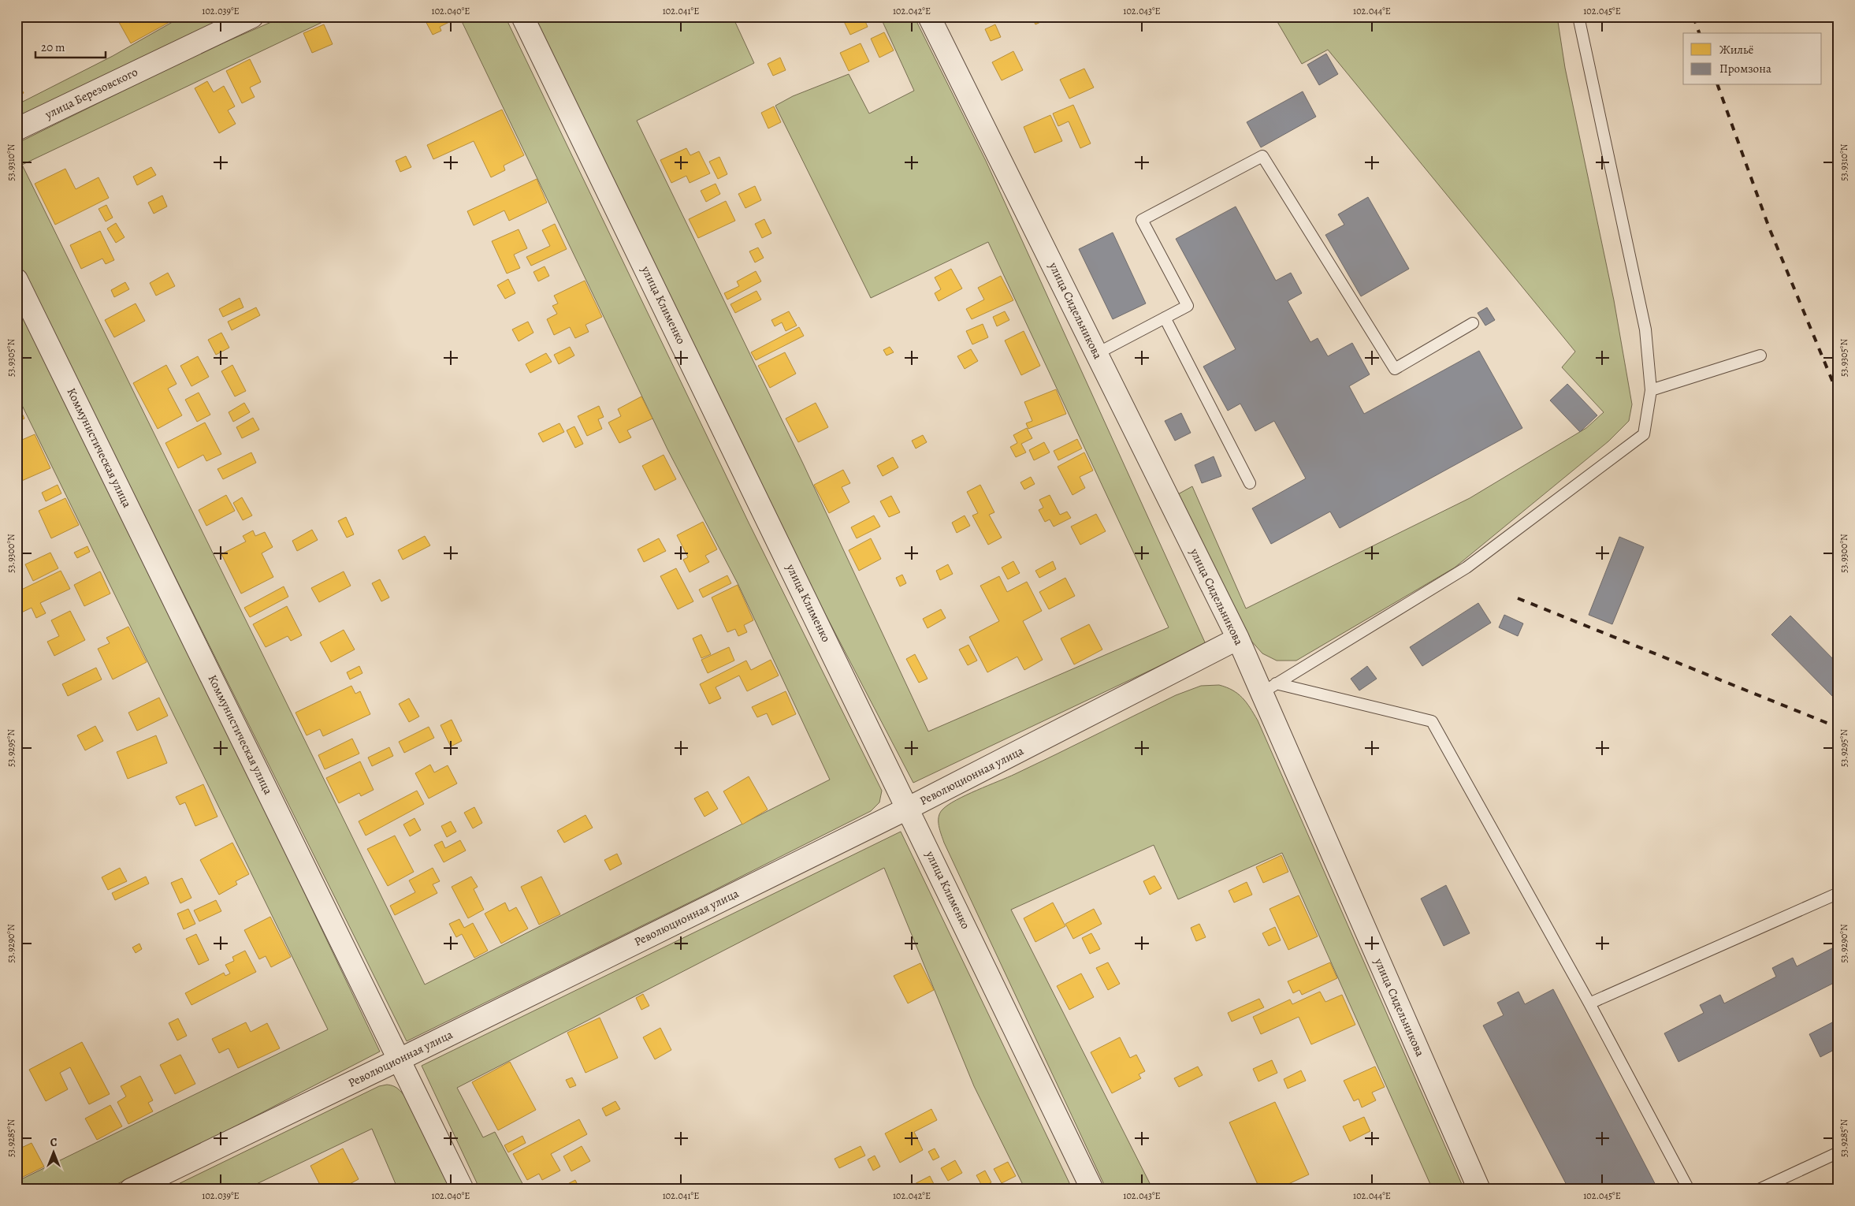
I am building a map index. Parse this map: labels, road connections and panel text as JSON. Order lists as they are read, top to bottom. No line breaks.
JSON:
{"streets":{"street":["улица Березовского","улица Клименко","улица Сидельникова","Коммунистическая улица","Революционная улица"]},"crossings":[["улица Клименко","Революционная улица"],["улица Сидельникова","Революционная улица"],["Коммунистическая улица","Революционная улица"]],"legend":["Жильё","Промзона"],"scale_bar":"20 m","north":"top","coordinates":["102.039°E","102.040°E","102.041°E","102.042°E","102.043°E","102.044°E","102.045°E","53.9310°N","53.9305°N","53.9300°N","53.9295°N","53.9290°N","53.9285°N"]}
